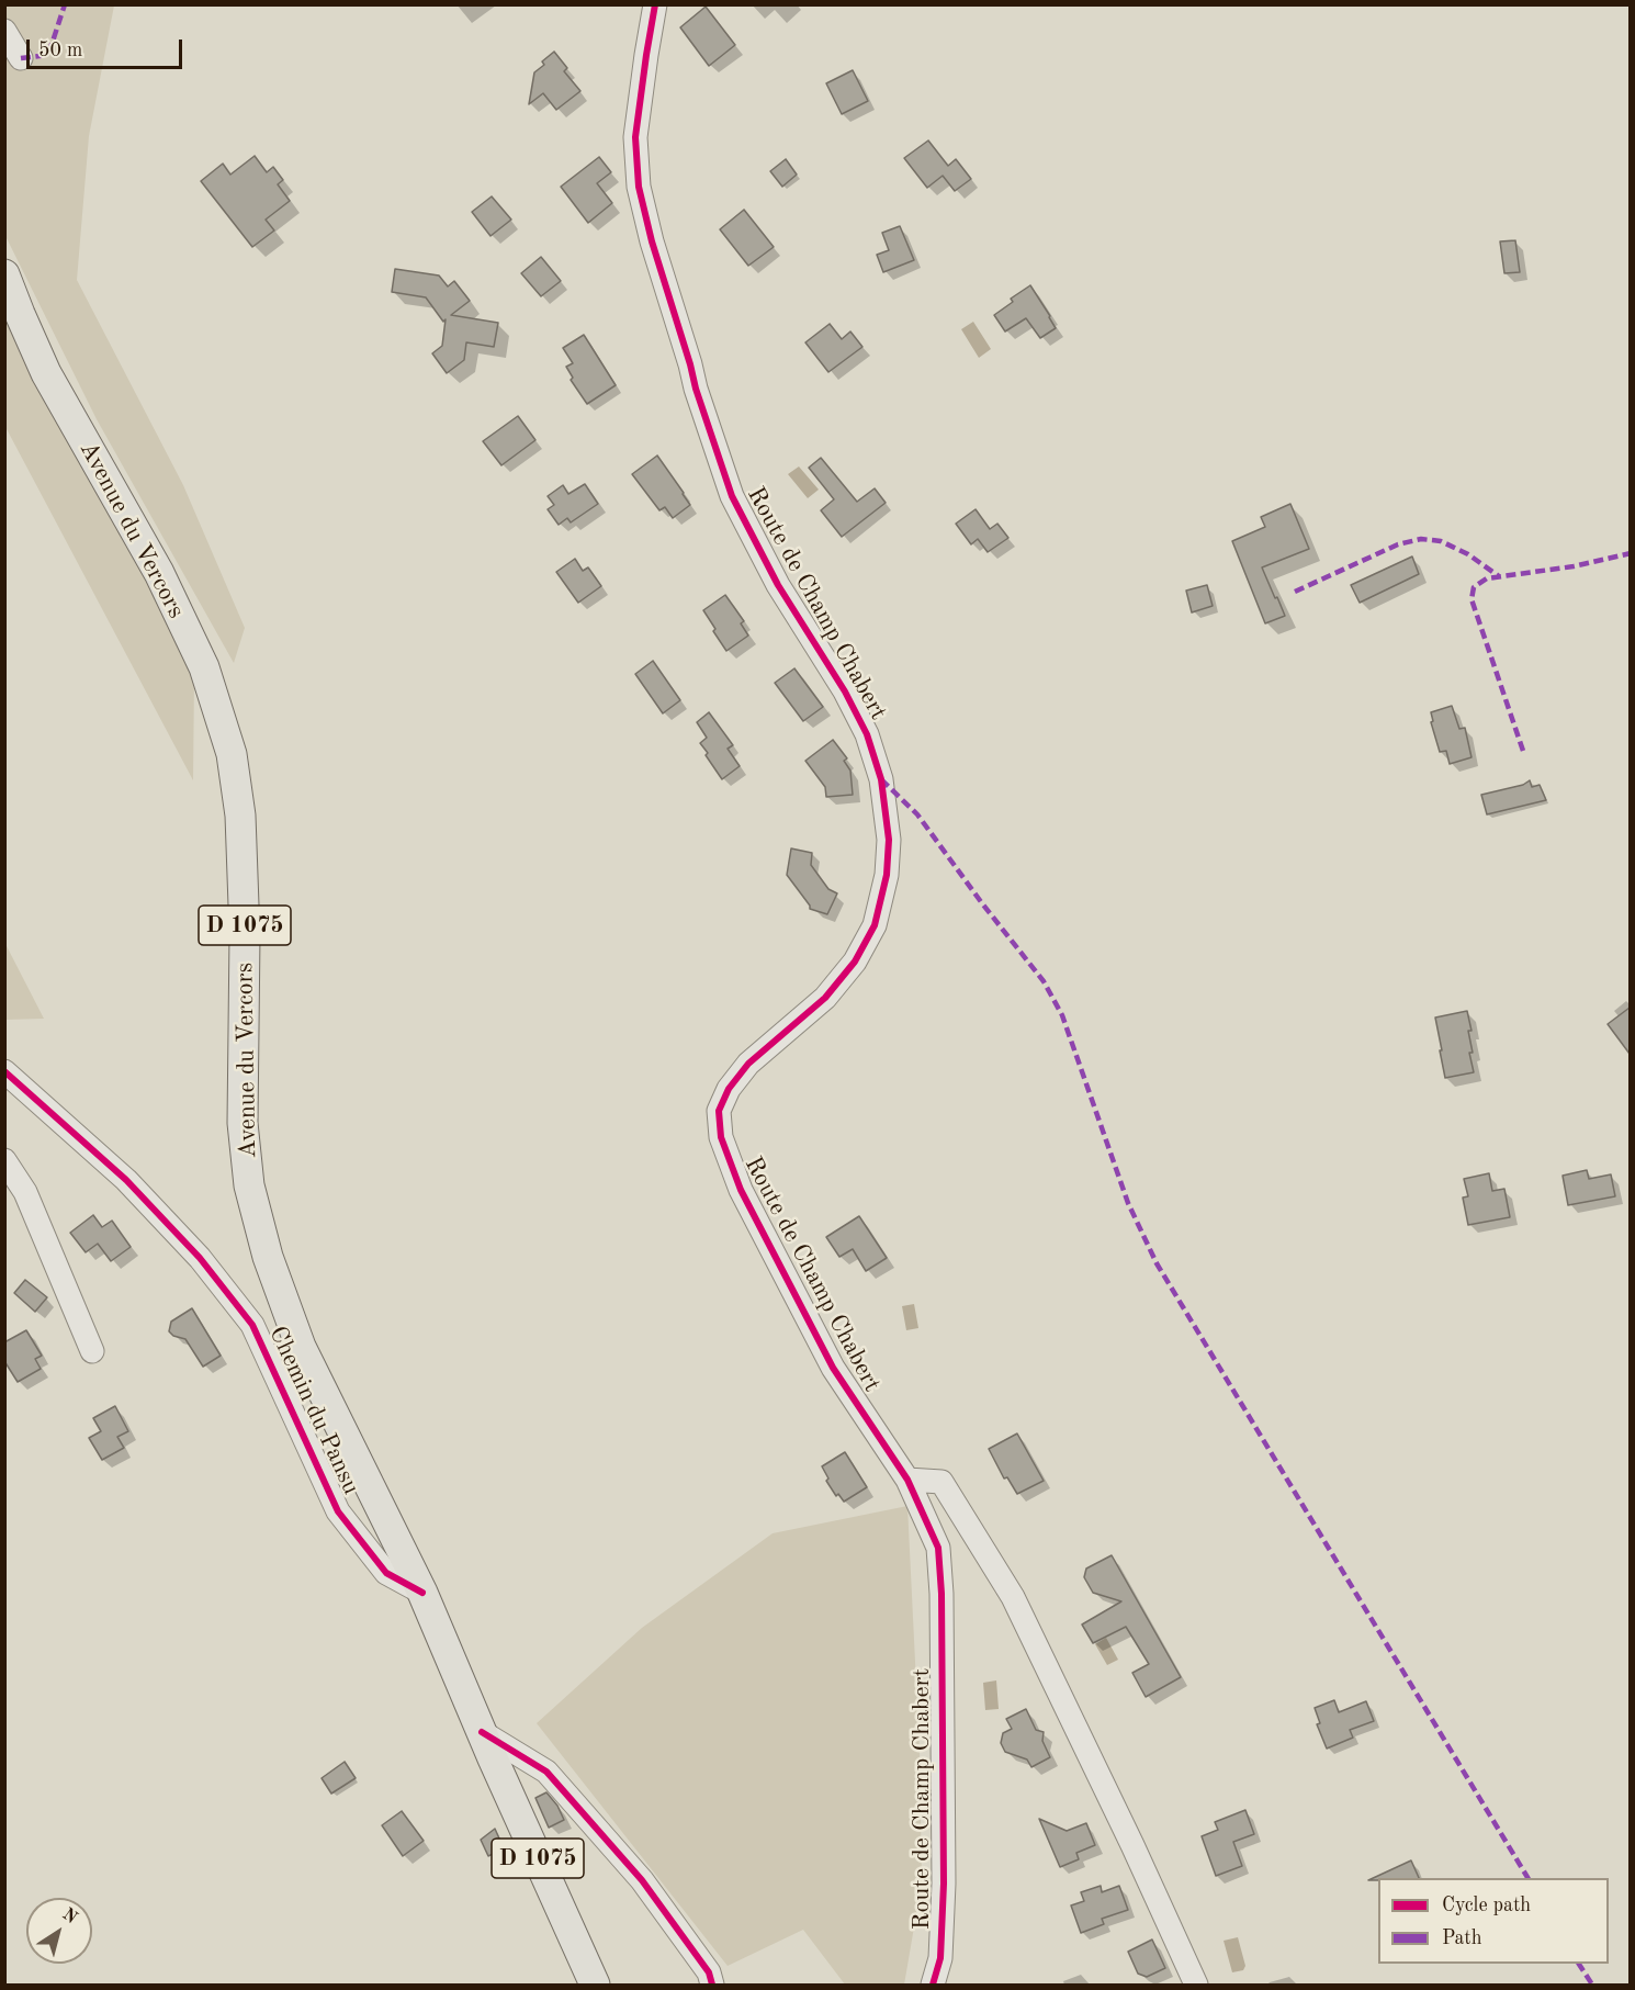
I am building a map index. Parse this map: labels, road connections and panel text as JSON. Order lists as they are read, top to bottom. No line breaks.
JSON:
{"streets":{"main road":["Avenue du Vercors","D 1075"],"street":["Route de Champ Chabert","Chemin du Pansu"]},"crossings":[["Avenue du Vercors","D 1075"],["Avenue du Vercors","Chemin du Pansu"]],"legend":["Cycle path","Path"],"scale_bar":"50 m","north":"top right"}
